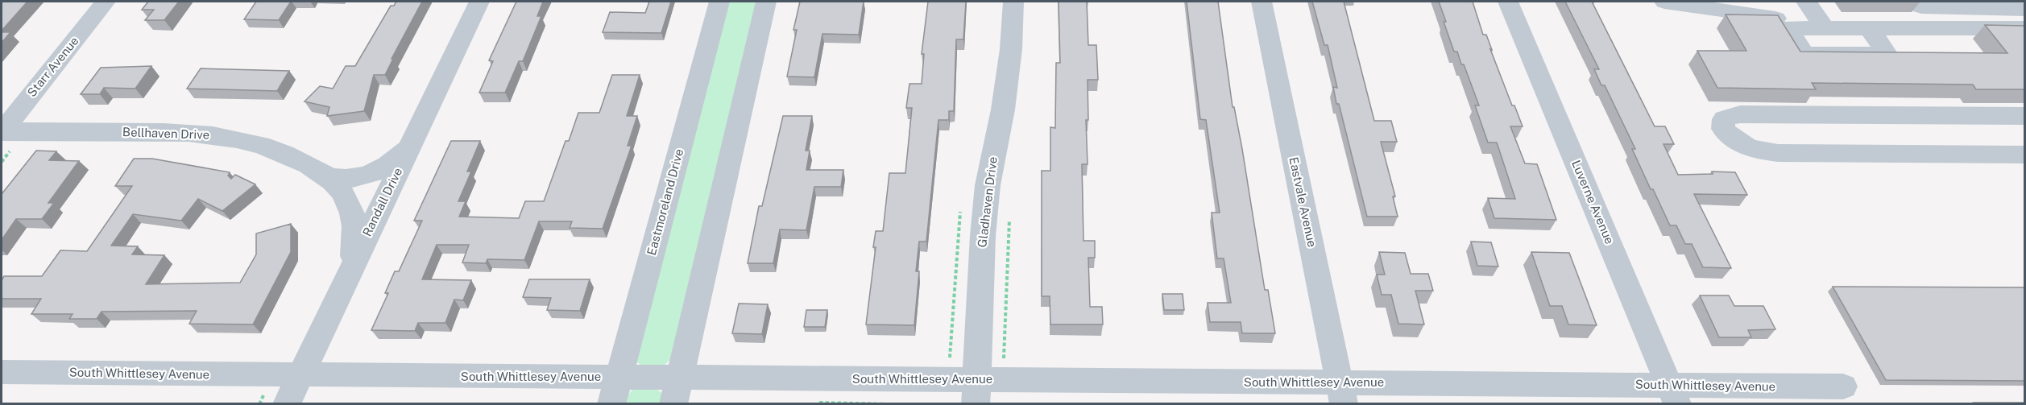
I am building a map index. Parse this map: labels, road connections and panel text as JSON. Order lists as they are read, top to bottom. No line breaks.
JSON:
{"streets":{"street":["Starr Avenue","Bellhaven Drive","Randall Drive","Eastmoreland Drive","Gladhaven Drive","Eastvale Avenue","Luverne Avenue","South Whittlesey Avenue"]},"crossings":[["Starr Avenue","Bellhaven Drive"],["Bellhaven Drive","Randall Drive"],["Randall Drive","South Whittlesey Avenue"],["Eastmoreland Drive","South Whittlesey Avenue"],["Gladhaven Drive","South Whittlesey Avenue"],["Eastvale Avenue","South Whittlesey Avenue"],["Luverne Avenue","South Whittlesey Avenue"]]}
